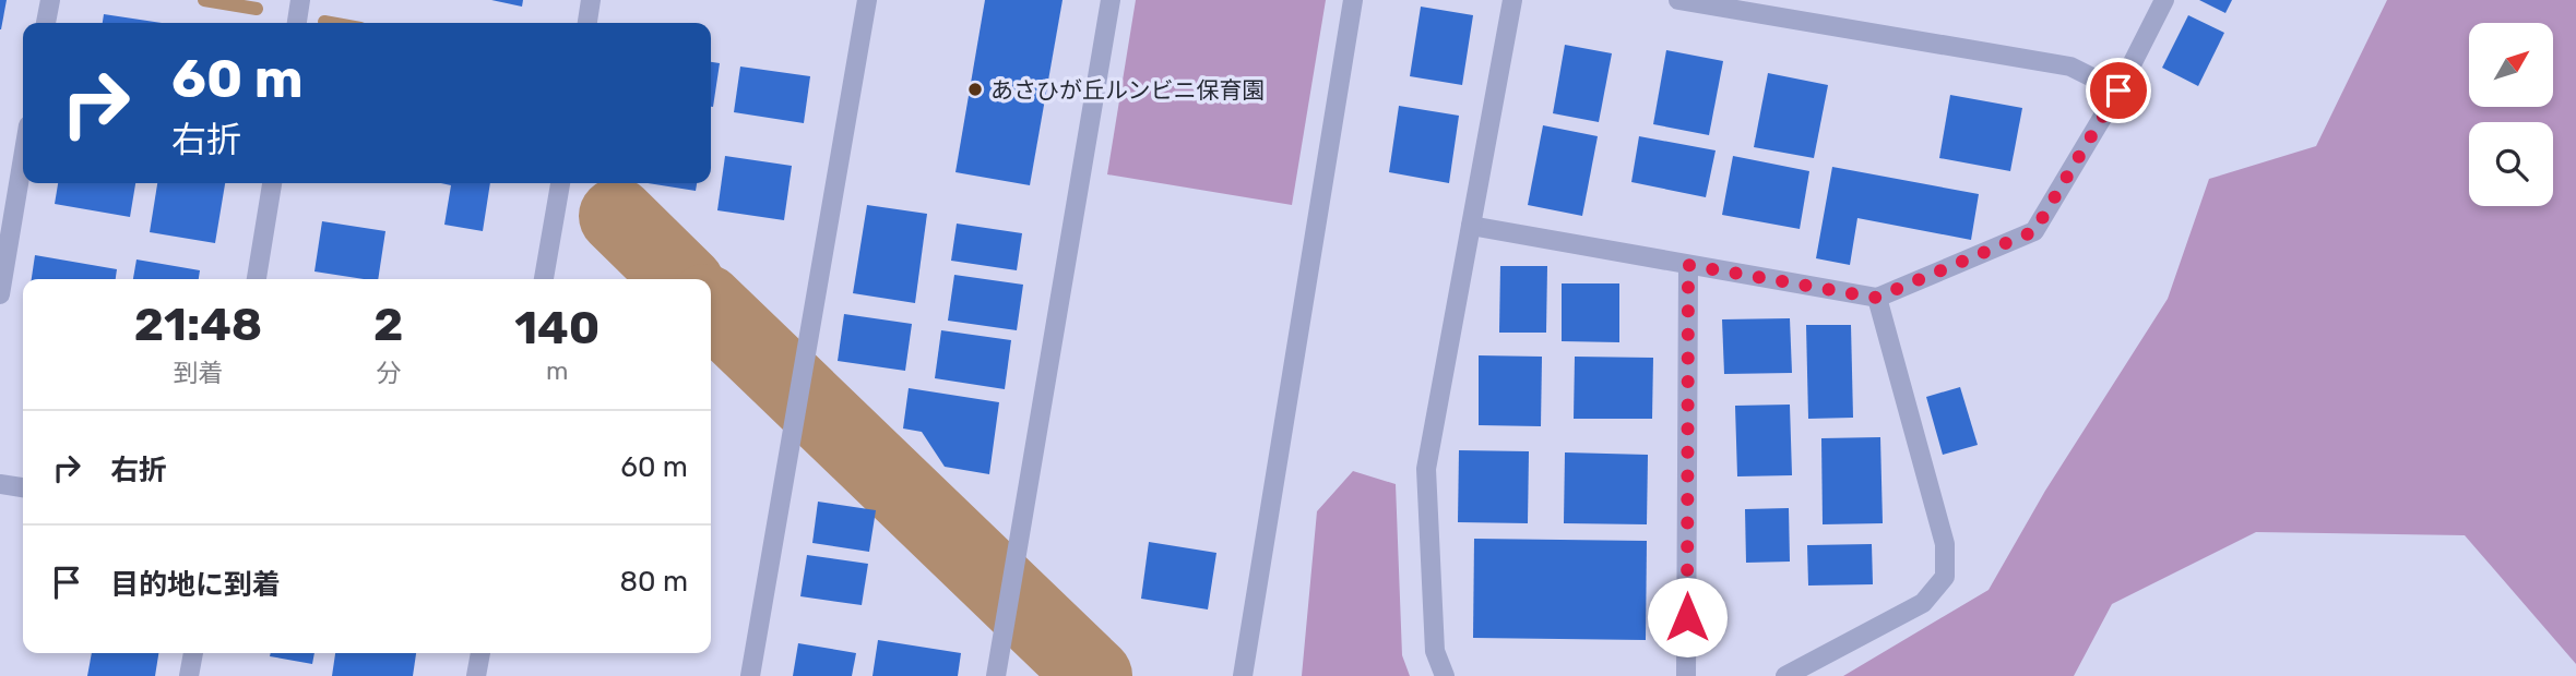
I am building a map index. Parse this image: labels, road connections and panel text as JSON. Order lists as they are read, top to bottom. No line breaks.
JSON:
{"places":["あさひが丘ルンビニ保育園"],"north":"top right","page":{"turn":["60 m","右折"],"eta":["21:48","到着","2","分","140","m"],"list":[{"name":"右折","value":"60 m"},{"name":"目的地に到着","value":"80 m"}]}}
